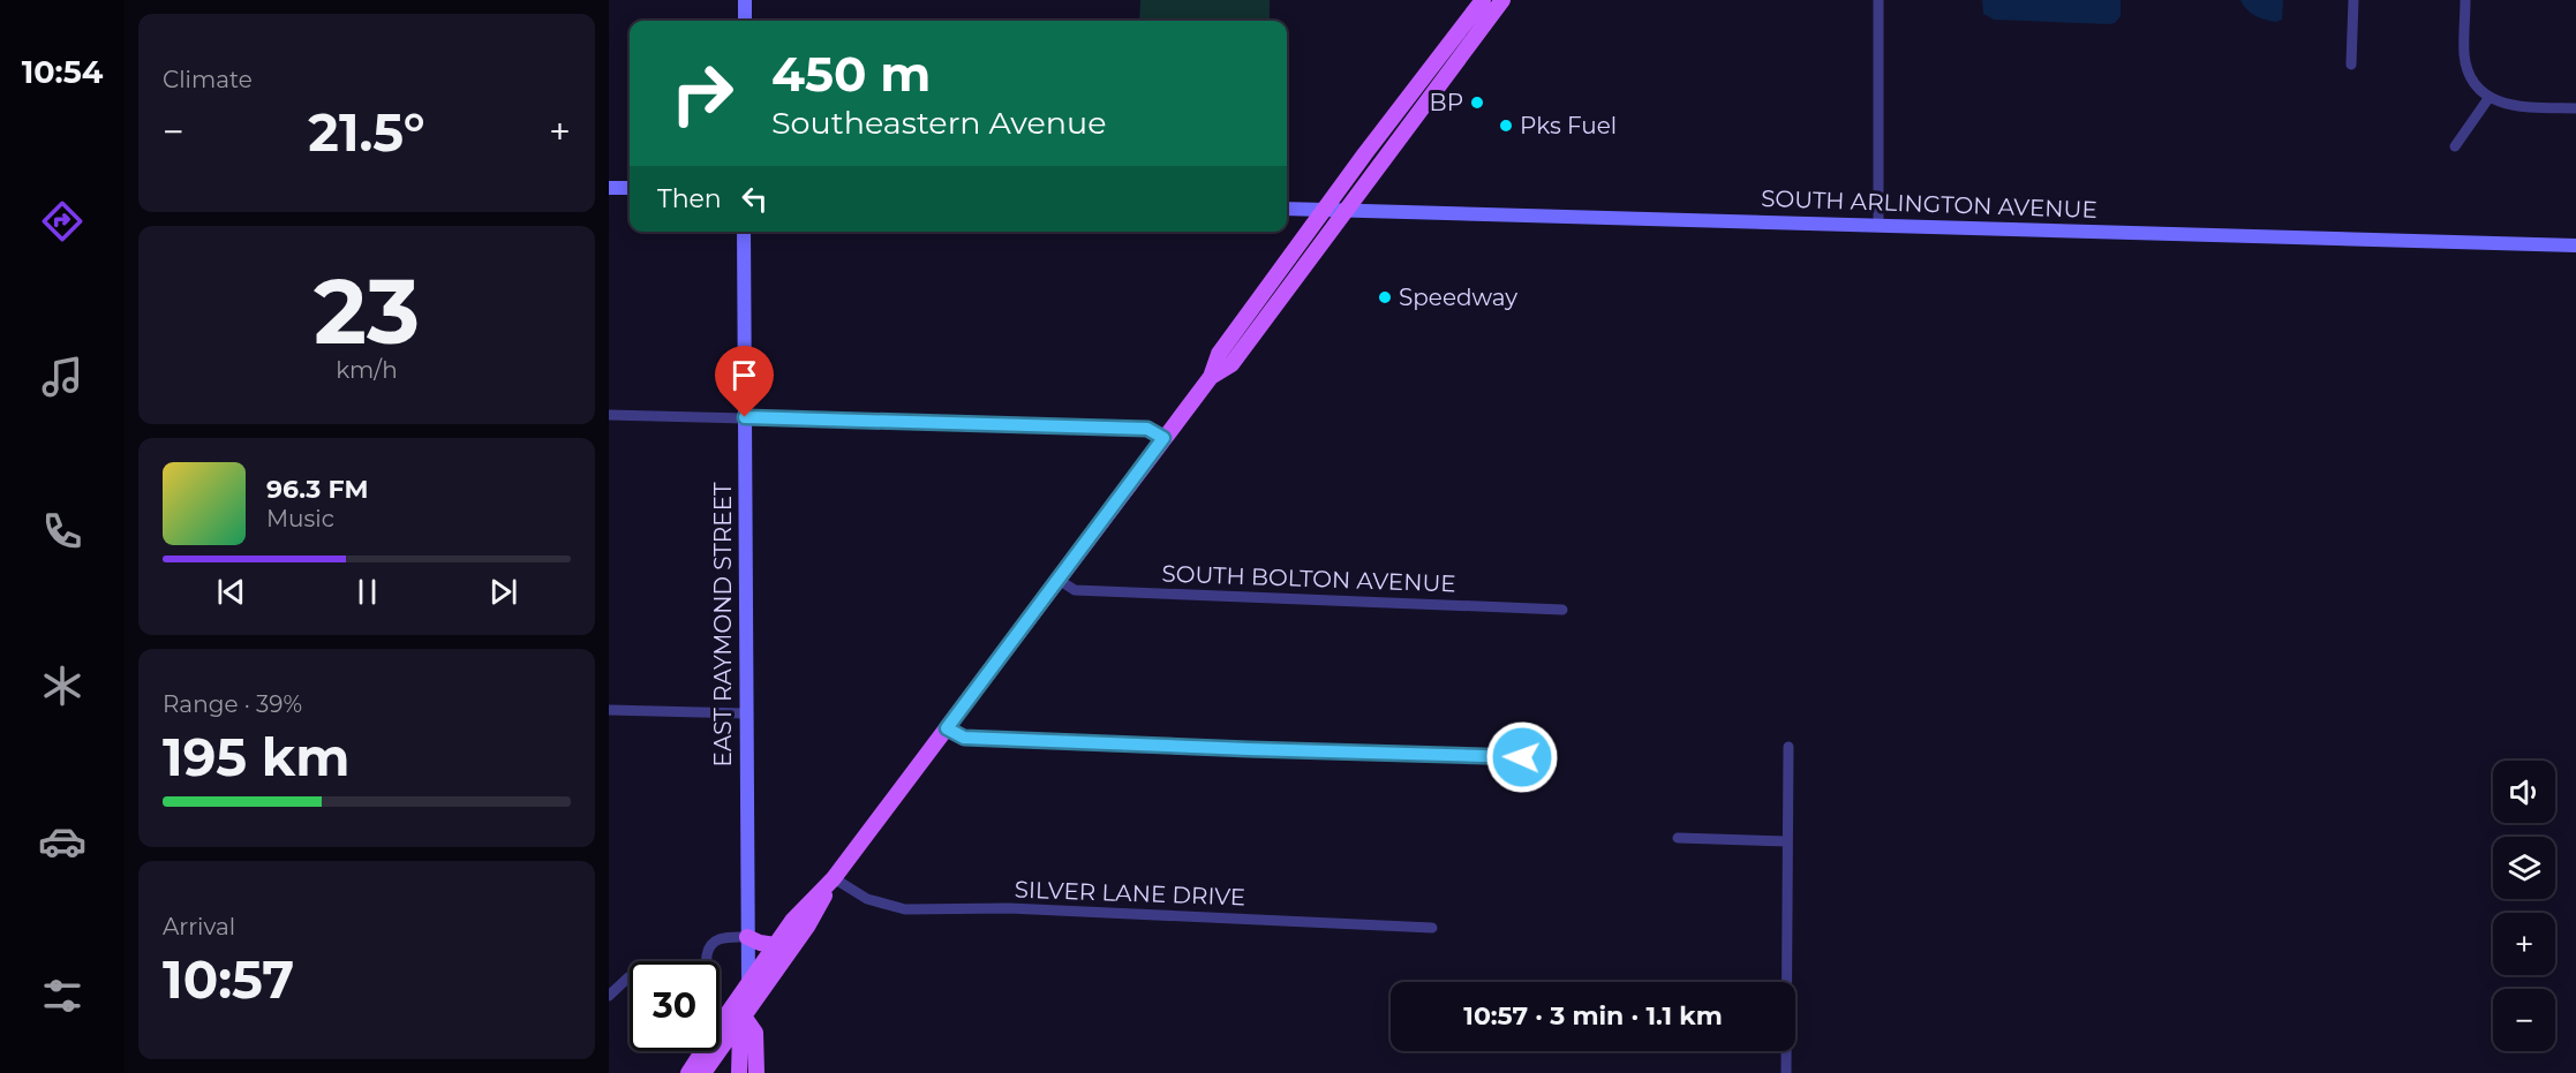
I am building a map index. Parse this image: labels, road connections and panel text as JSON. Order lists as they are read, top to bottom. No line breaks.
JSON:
{"streets":{"main road":["SOUTH ARLINGTON AVENUE","EAST RAYMOND STREET"],"street":["SOUTH BOLTON AVENUE","SILVER LANE DRIVE"]},"places":["BP","Pks Fuel","Speedway"],"page":{"tabs":"10:54","tile":["Climate",["23","km/h"],["Range · 39%","195 km"],["Arrival","10:57"]],"turn":["450 m","Southeastern Avenue"],"heat":["−","21.5°","+"],"then":"Then","song":["96.3 FM","Music"],"map_buttons":["+","−"],"limit":"30","trip":"10:57 · 3 min · 1.1 km"}}
